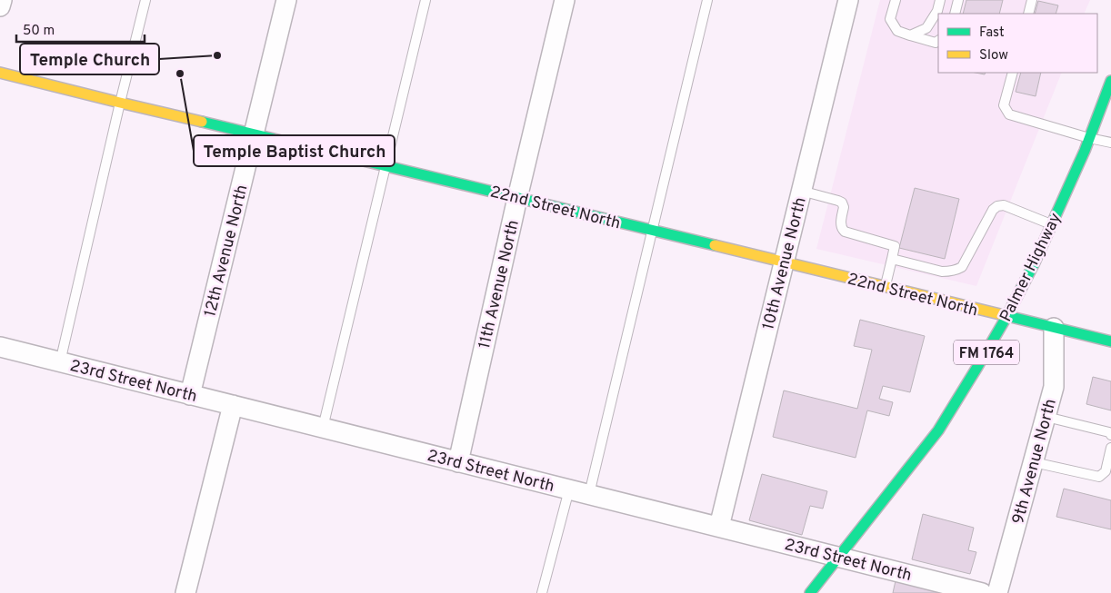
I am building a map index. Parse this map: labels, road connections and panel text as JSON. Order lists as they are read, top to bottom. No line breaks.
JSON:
{"streets":{"street":["22nd Street North","12th Avenue North","10th Avenue North","Palmer Highway","11th Avenue North","FM 1764","23rd Street North","9th Avenue North"]},"crossings":[["22nd Street North","12th Avenue North"],["22nd Street North","10th Avenue North"],["22nd Street North","Palmer Highway"],["22nd Street North","11th Avenue North"],["22nd Street North","9th Avenue North"],["12th Avenue North","23rd Street North"],["10th Avenue North","23rd Street North"],["Palmer Highway","23rd Street North"],["11th Avenue North","23rd Street North"]],"places":["Temple Church","Temple Baptist Church"],"legend":["Fast","Slow"],"scale_bar":"50 m"}
